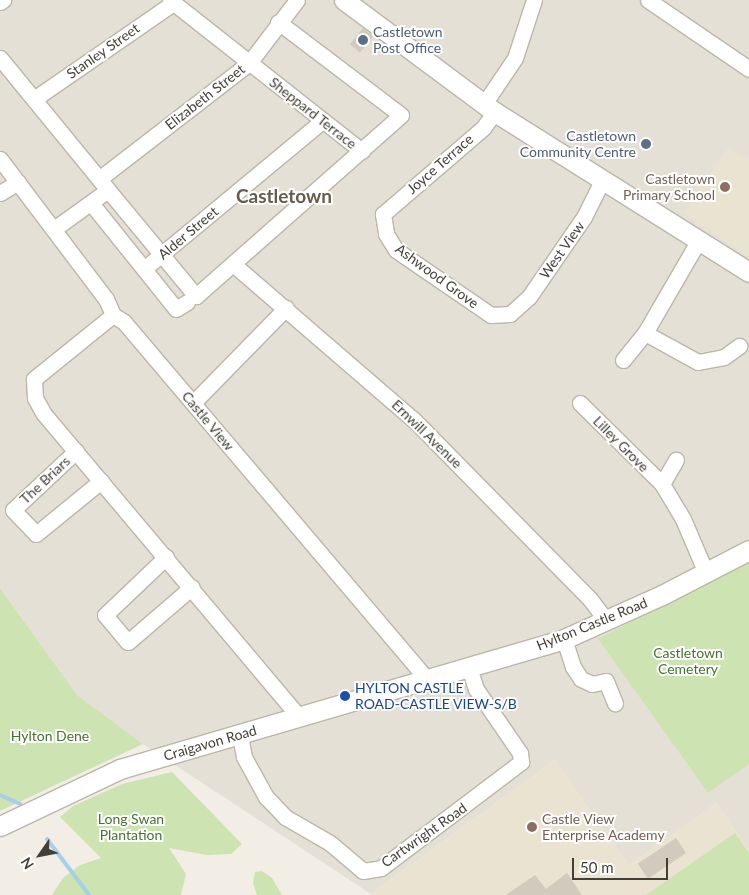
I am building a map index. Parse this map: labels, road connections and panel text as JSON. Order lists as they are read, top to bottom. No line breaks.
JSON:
{"streets":{"street":["Stanley Street","Elizabeth Street","Sheppard Terrace","Joyce Terrace","Alder Street","West View","Ashwood Grove","Castle View","Ernwill Avenue","Lilley Grove","The Briars","Hylton Castle Road","Craigavon Road","Cartwright Road"]},"crossings":[["Stanley Street","Sheppard Terrace"],["Elizabeth Street","Sheppard Terrace"],["Elizabeth Street","Castle View"],["Sheppard Terrace","Alder Street"],["Joyce Terrace","Ashwood Grove"],["West View","Ashwood Grove"],["Castle View","The Briars"],["Castle View","Hylton Castle Road"],["Castle View","Craigavon Road"],["Ernwill Avenue","Hylton Castle Road"],["Lilley Grove","Hylton Castle Road"],["The Briars","Craigavon Road"],["Hylton Castle Road","Craigavon Road"],["Hylton Castle Road","Cartwright Road"],["Craigavon Road","Cartwright Road"]],"districts":["Castletown"],"parks":["Castletown Cemetery","Hylton Dene","Long Swan Plantation"],"places":["Castletown Post Office","Castletown Community Centre","Castletown Primary School","HYLTON CASTLE ROAD-CASTLE VIEW-S/B","Castle View Enterprise Academy"],"scale_bar":"50 m","north":"bottom left"}
